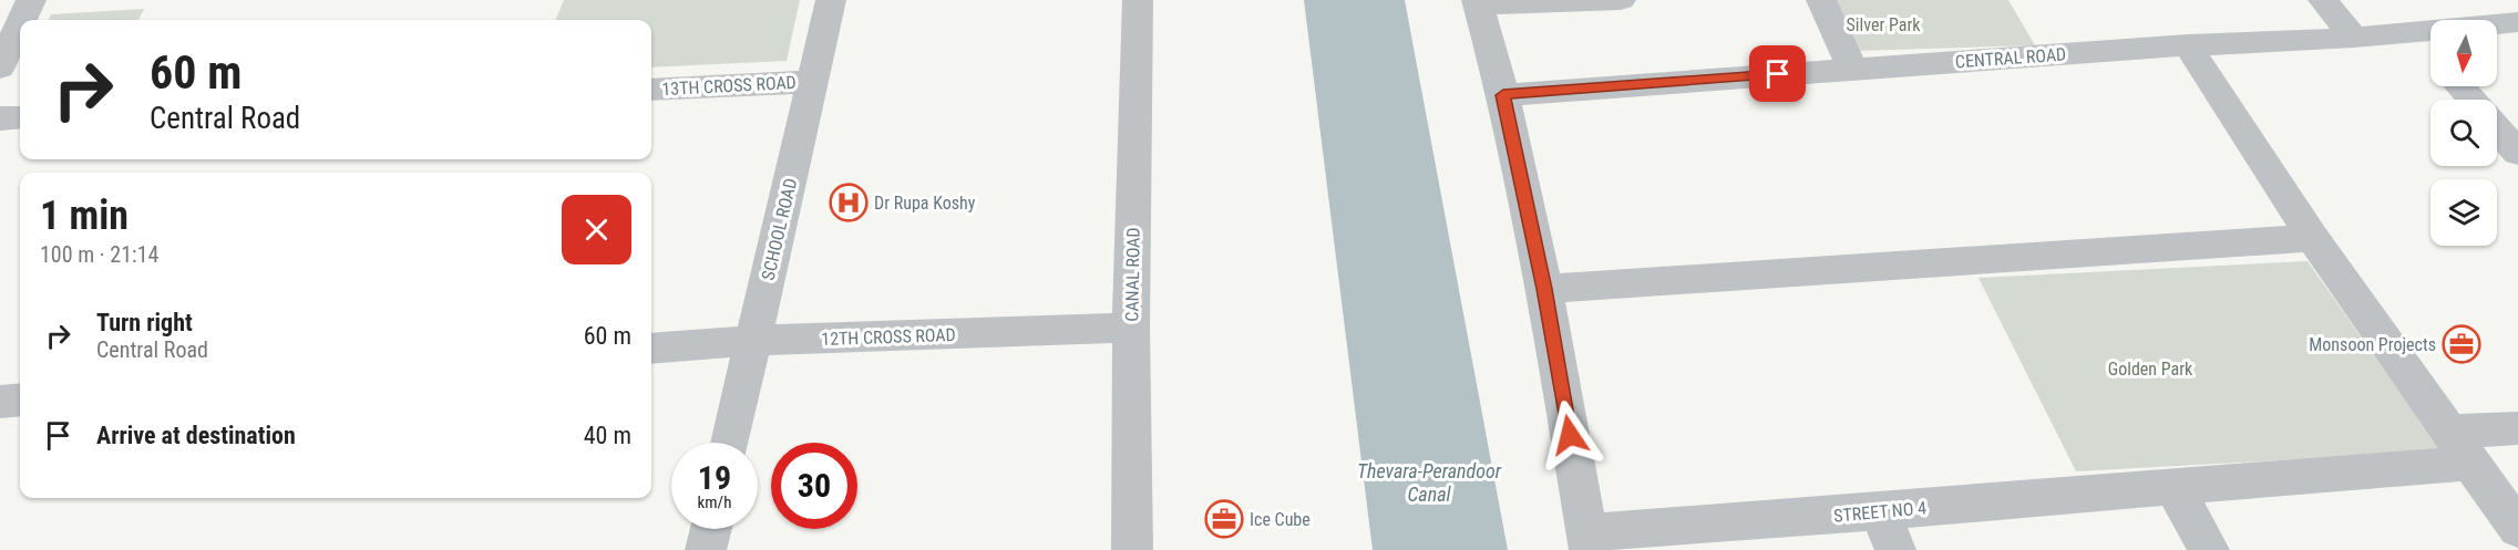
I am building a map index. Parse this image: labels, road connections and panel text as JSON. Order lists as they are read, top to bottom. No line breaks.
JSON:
{"streets":{"street":["CENTRAL ROAD","13TH CROSS ROAD","SCHOOL ROAD","CANAL ROAD","12TH CROSS ROAD","STREET NO 4"]},"crossings":[["13TH CROSS ROAD","SCHOOL ROAD"],["SCHOOL ROAD","12TH CROSS ROAD"],["CANAL ROAD","12TH CROSS ROAD"]],"water":["Thevara-Perandoor Canal"],"parks":["Silver Park","Golden Park"],"places":{"hospital":["Dr Rupa Koshy"],"office":["Monsoon Projects","Ice Cube"]},"north":"bottom","page":{"turn":["60 m","Central Road"],"heading":["1 min","100 m · 21:14"],"list":[{"name":"Turn right","note":"Central Road","value":"60 m"},{"name":"Arrive at destination","value":"40 m"}],"speed":"19 km/h","limit":"30"}}
